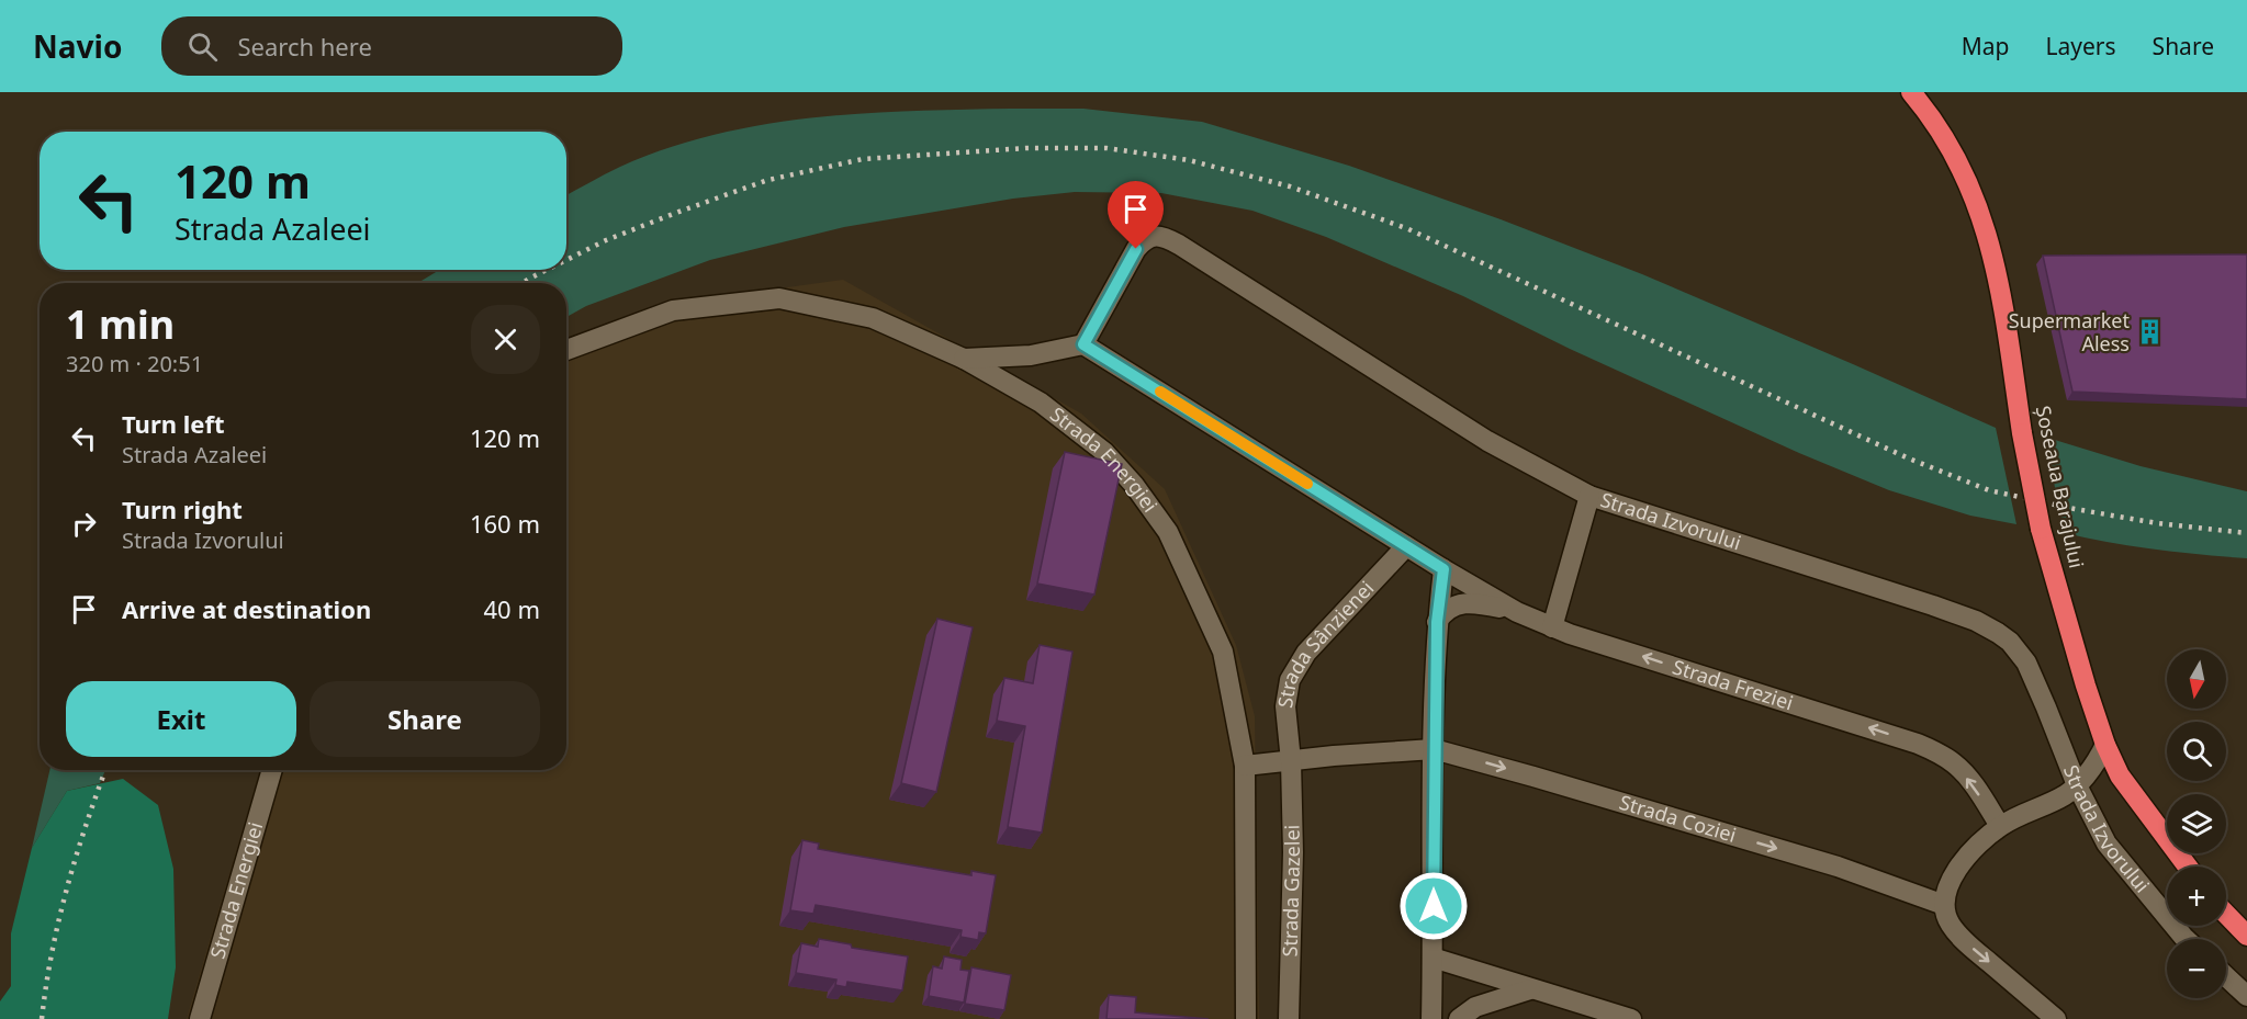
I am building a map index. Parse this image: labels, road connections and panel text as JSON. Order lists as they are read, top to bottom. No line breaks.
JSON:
{"streets":{"highway":["Șoseaua Barajului"],"street":["Strada Energiei","Strada Izvorului","Strada Sânzienei","Strada Freziei","Strada Coziei","Strada Gazelei"]},"crossings":[["Strada Energiei","Strada Coziei"],["Strada Izvorului","Strada Freziei"],["Strada Sânzienei","Strada Freziei"],["Strada Sânzienei","Strada Coziei"],["Strada Sânzienei","Strada Gazelei"],["Strada Coziei","Strada Gazelei"]],"one_way":["Strada Freziei","Strada Coziei"],"places":{"building":["Supermarket Aless"]},"north":"bottom","page":{"header":"Navio","search":"Search here","nav":["Map","Layers","Share"],"turn":["120 m","Strada Azaleei"],"heading":["1 min","320 m · 20:51"],"list":[{"name":"Turn left","note":"Strada Azaleei","value":"120 m"},{"name":"Turn right","note":"Strada Izvorului","value":"160 m"},{"name":"Arrive at destination","value":"40 m"}],"map_buttons":["+","−"],"buttons":["Exit","Share"]}}
